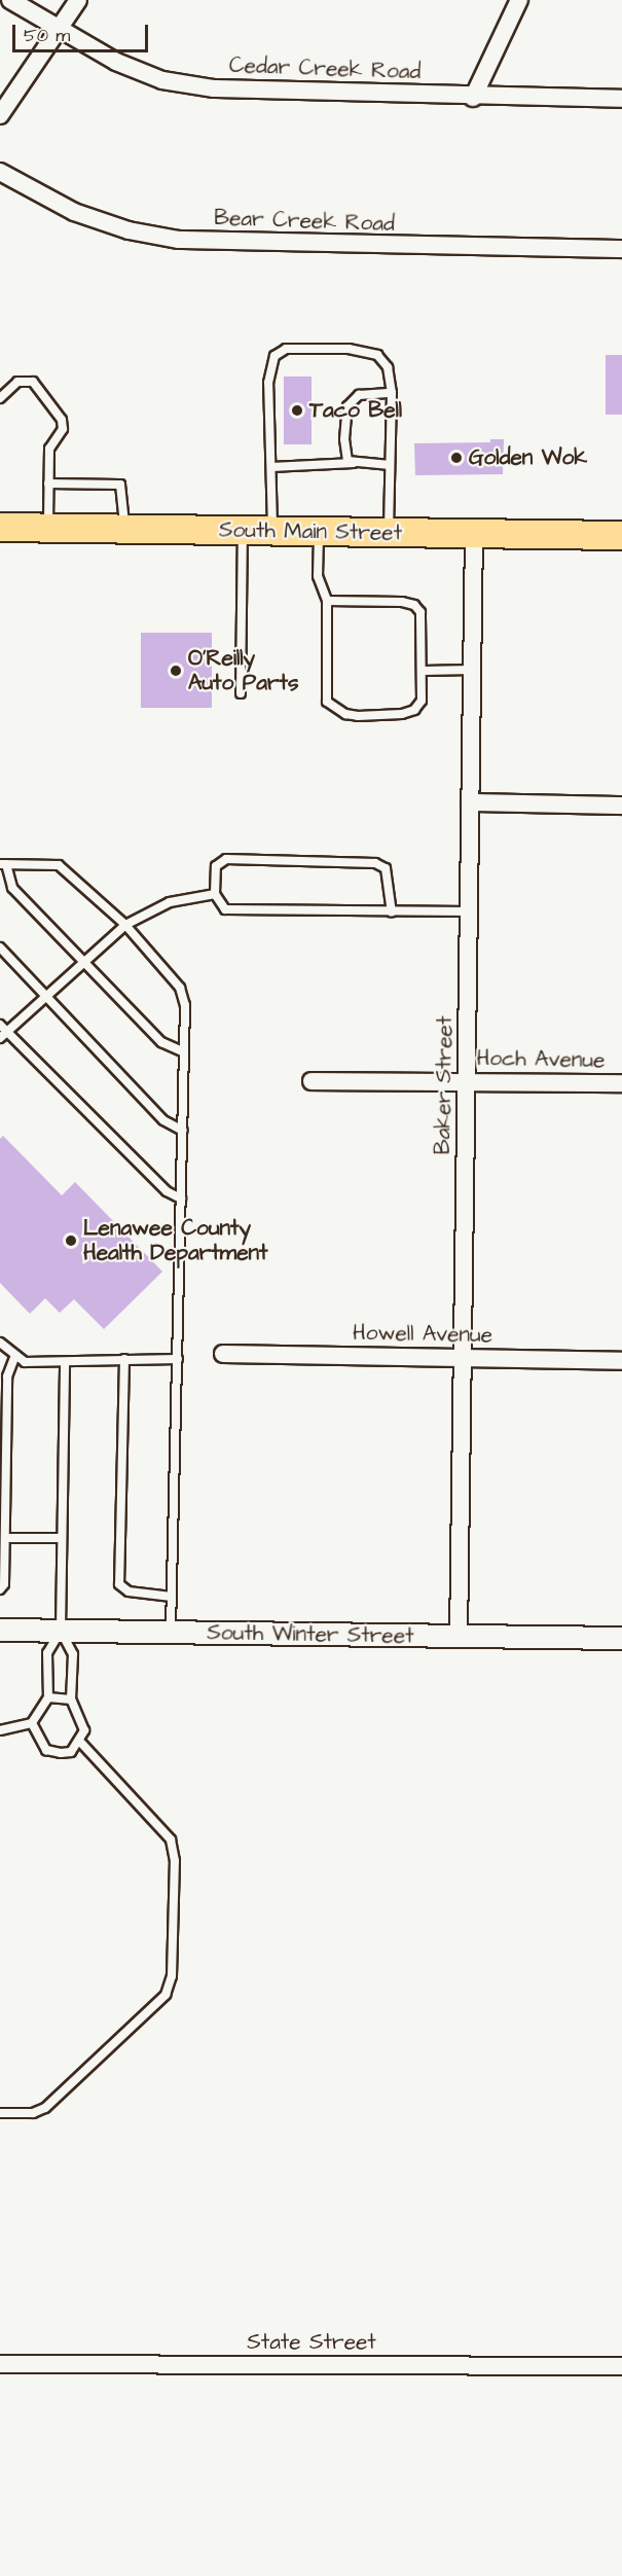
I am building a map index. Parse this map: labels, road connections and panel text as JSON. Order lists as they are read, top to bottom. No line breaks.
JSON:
{"streets":{"main road":["South Main Street"],"street":["Cedar Creek Road","Bear Creek Road","Hoch Avenue","Baker Street","Howell Avenue","South Winter Street","State Street"]},"crossings":[["South Main Street","Baker Street"],["Hoch Avenue","Baker Street"],["Baker Street","Howell Avenue"],["Baker Street","South Winter Street"]],"places":["Taco Bell","Golden Wok","O'Reilly Auto Parts","Lenawee County Health Department"],"scale_bar":"50 m"}
